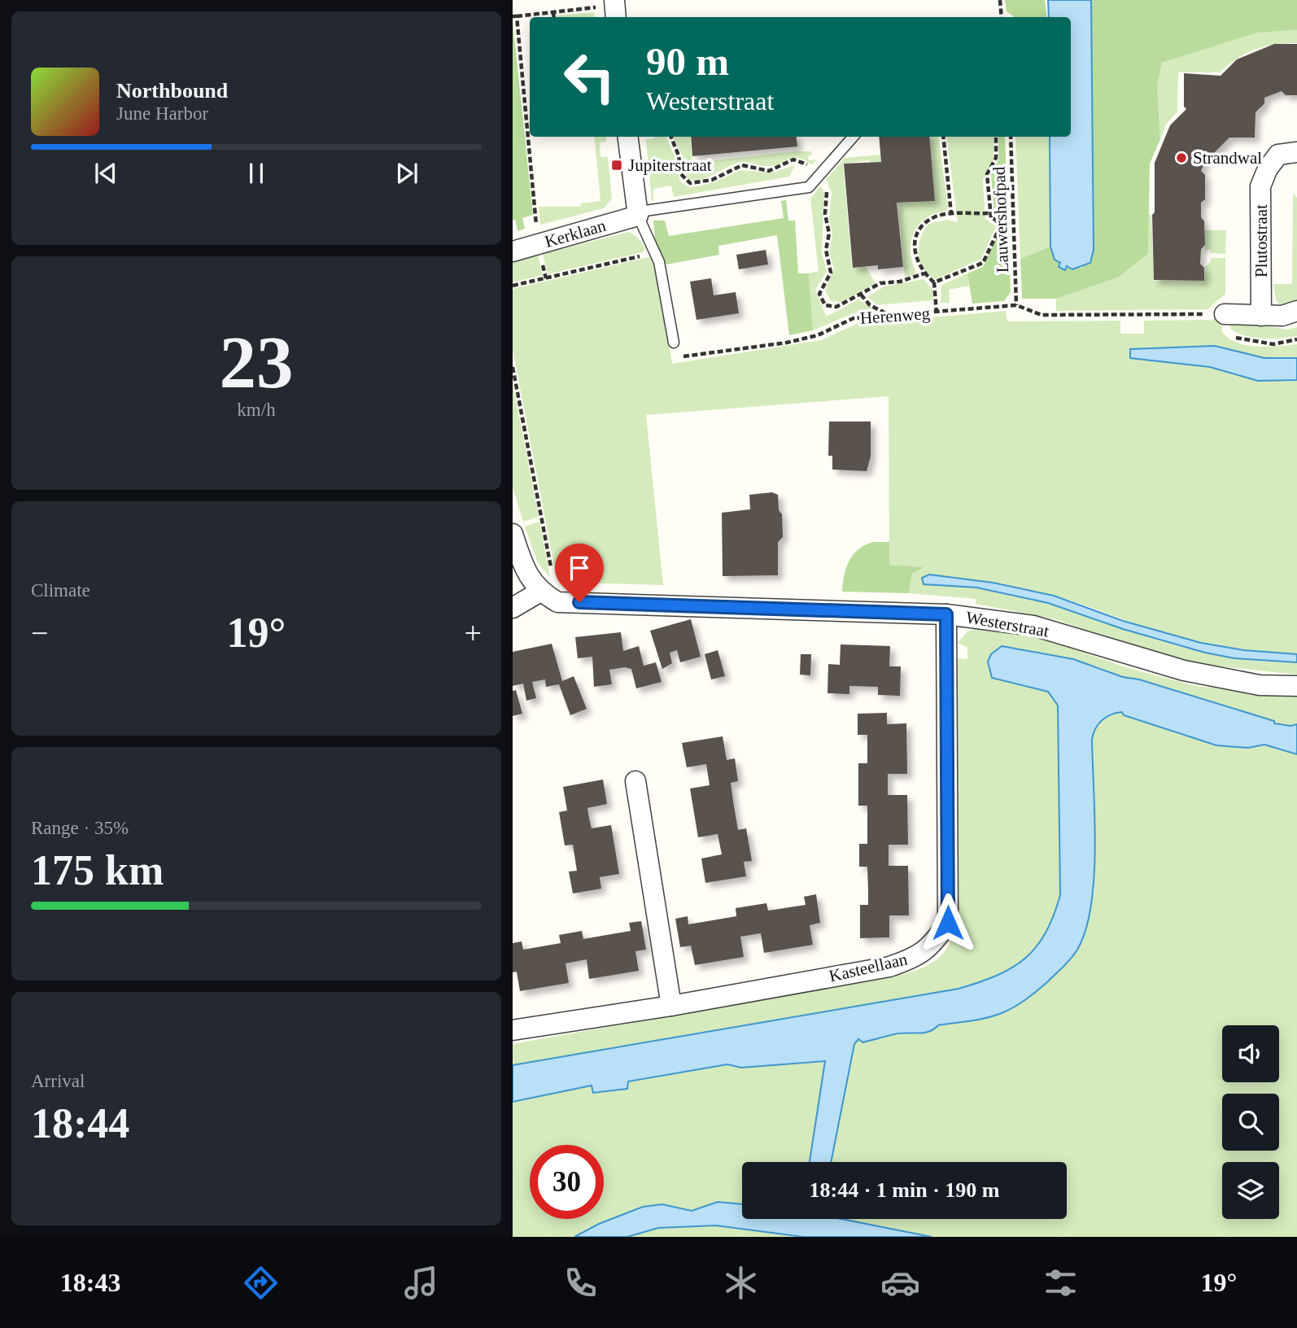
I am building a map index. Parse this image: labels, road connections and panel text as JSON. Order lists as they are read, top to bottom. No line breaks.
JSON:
{"streets":{"street":["Kerklaan","Plutostraat","Westerstraat","Kasteellaan"],"path":["Lauwershofpad","Herenweg"]},"crossings":[["Lauwershofpad","Herenweg"],["Westerstraat","Kasteellaan"]],"places":{"other":["Strandwal"],"transit":["Jupiterstraat"]},"page":{"turn":["90 m","Westerstraat"],"song":["Northbound","June Harbor"],"tile":[["23","km/h"],"Climate",["Range · 35%","175 km"],["Arrival","18:44"]],"heat":["−","19°","+"],"limit":"30","trip":"18:44 · 1 min · 190 m","tabs":["18:43","19°"]}}
